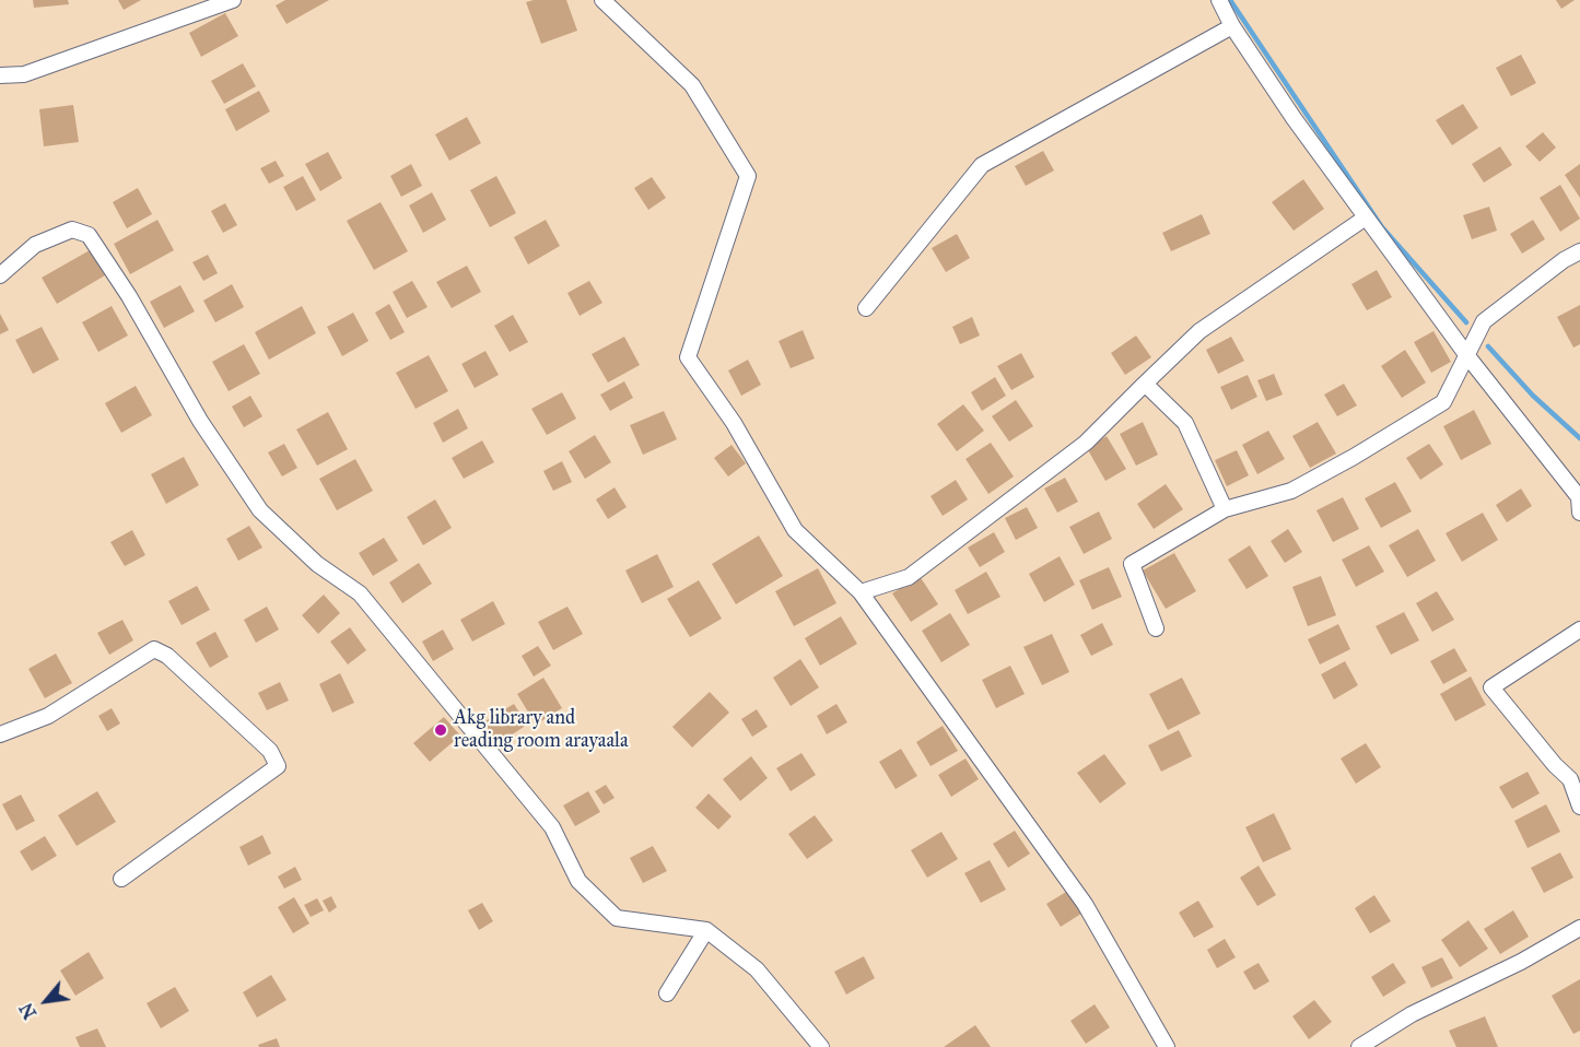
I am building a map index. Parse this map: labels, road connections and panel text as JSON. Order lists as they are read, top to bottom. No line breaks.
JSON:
{"places":["Akg library and reading room arayaala"],"north":"bottom left"}
